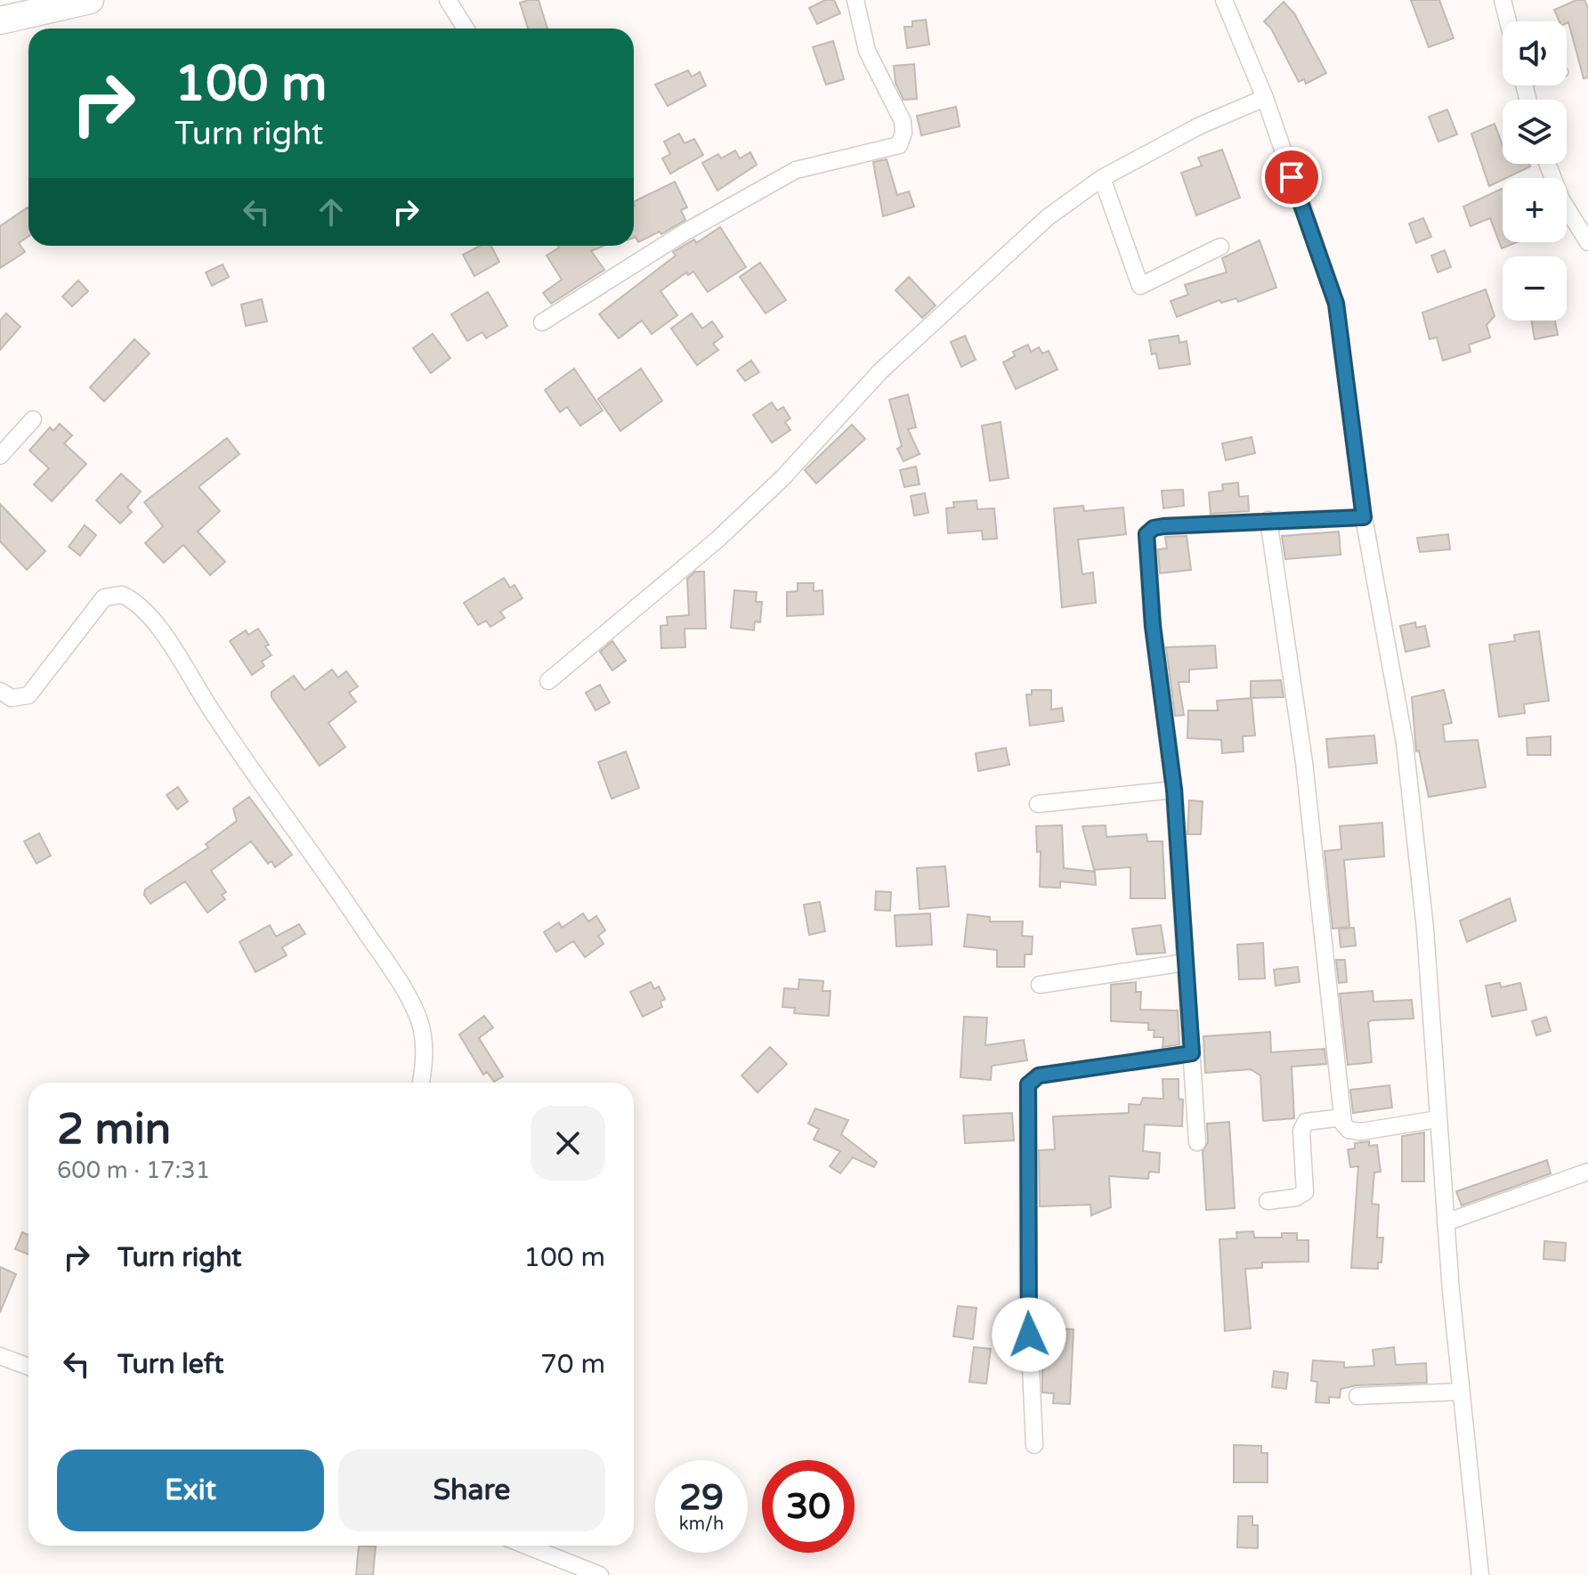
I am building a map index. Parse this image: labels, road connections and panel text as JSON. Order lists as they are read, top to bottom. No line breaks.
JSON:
{"page":{"map_buttons":["+","−"],"turn":["100 m","Turn right"],"heading":["2 min","600 m · 17:31"],"list":[{"name":"Turn right","value":"100 m"},{"name":"Turn left","value":"70 m"}],"buttons":["Exit","Share"],"speed":"29 km/h","limit":"30"}}
